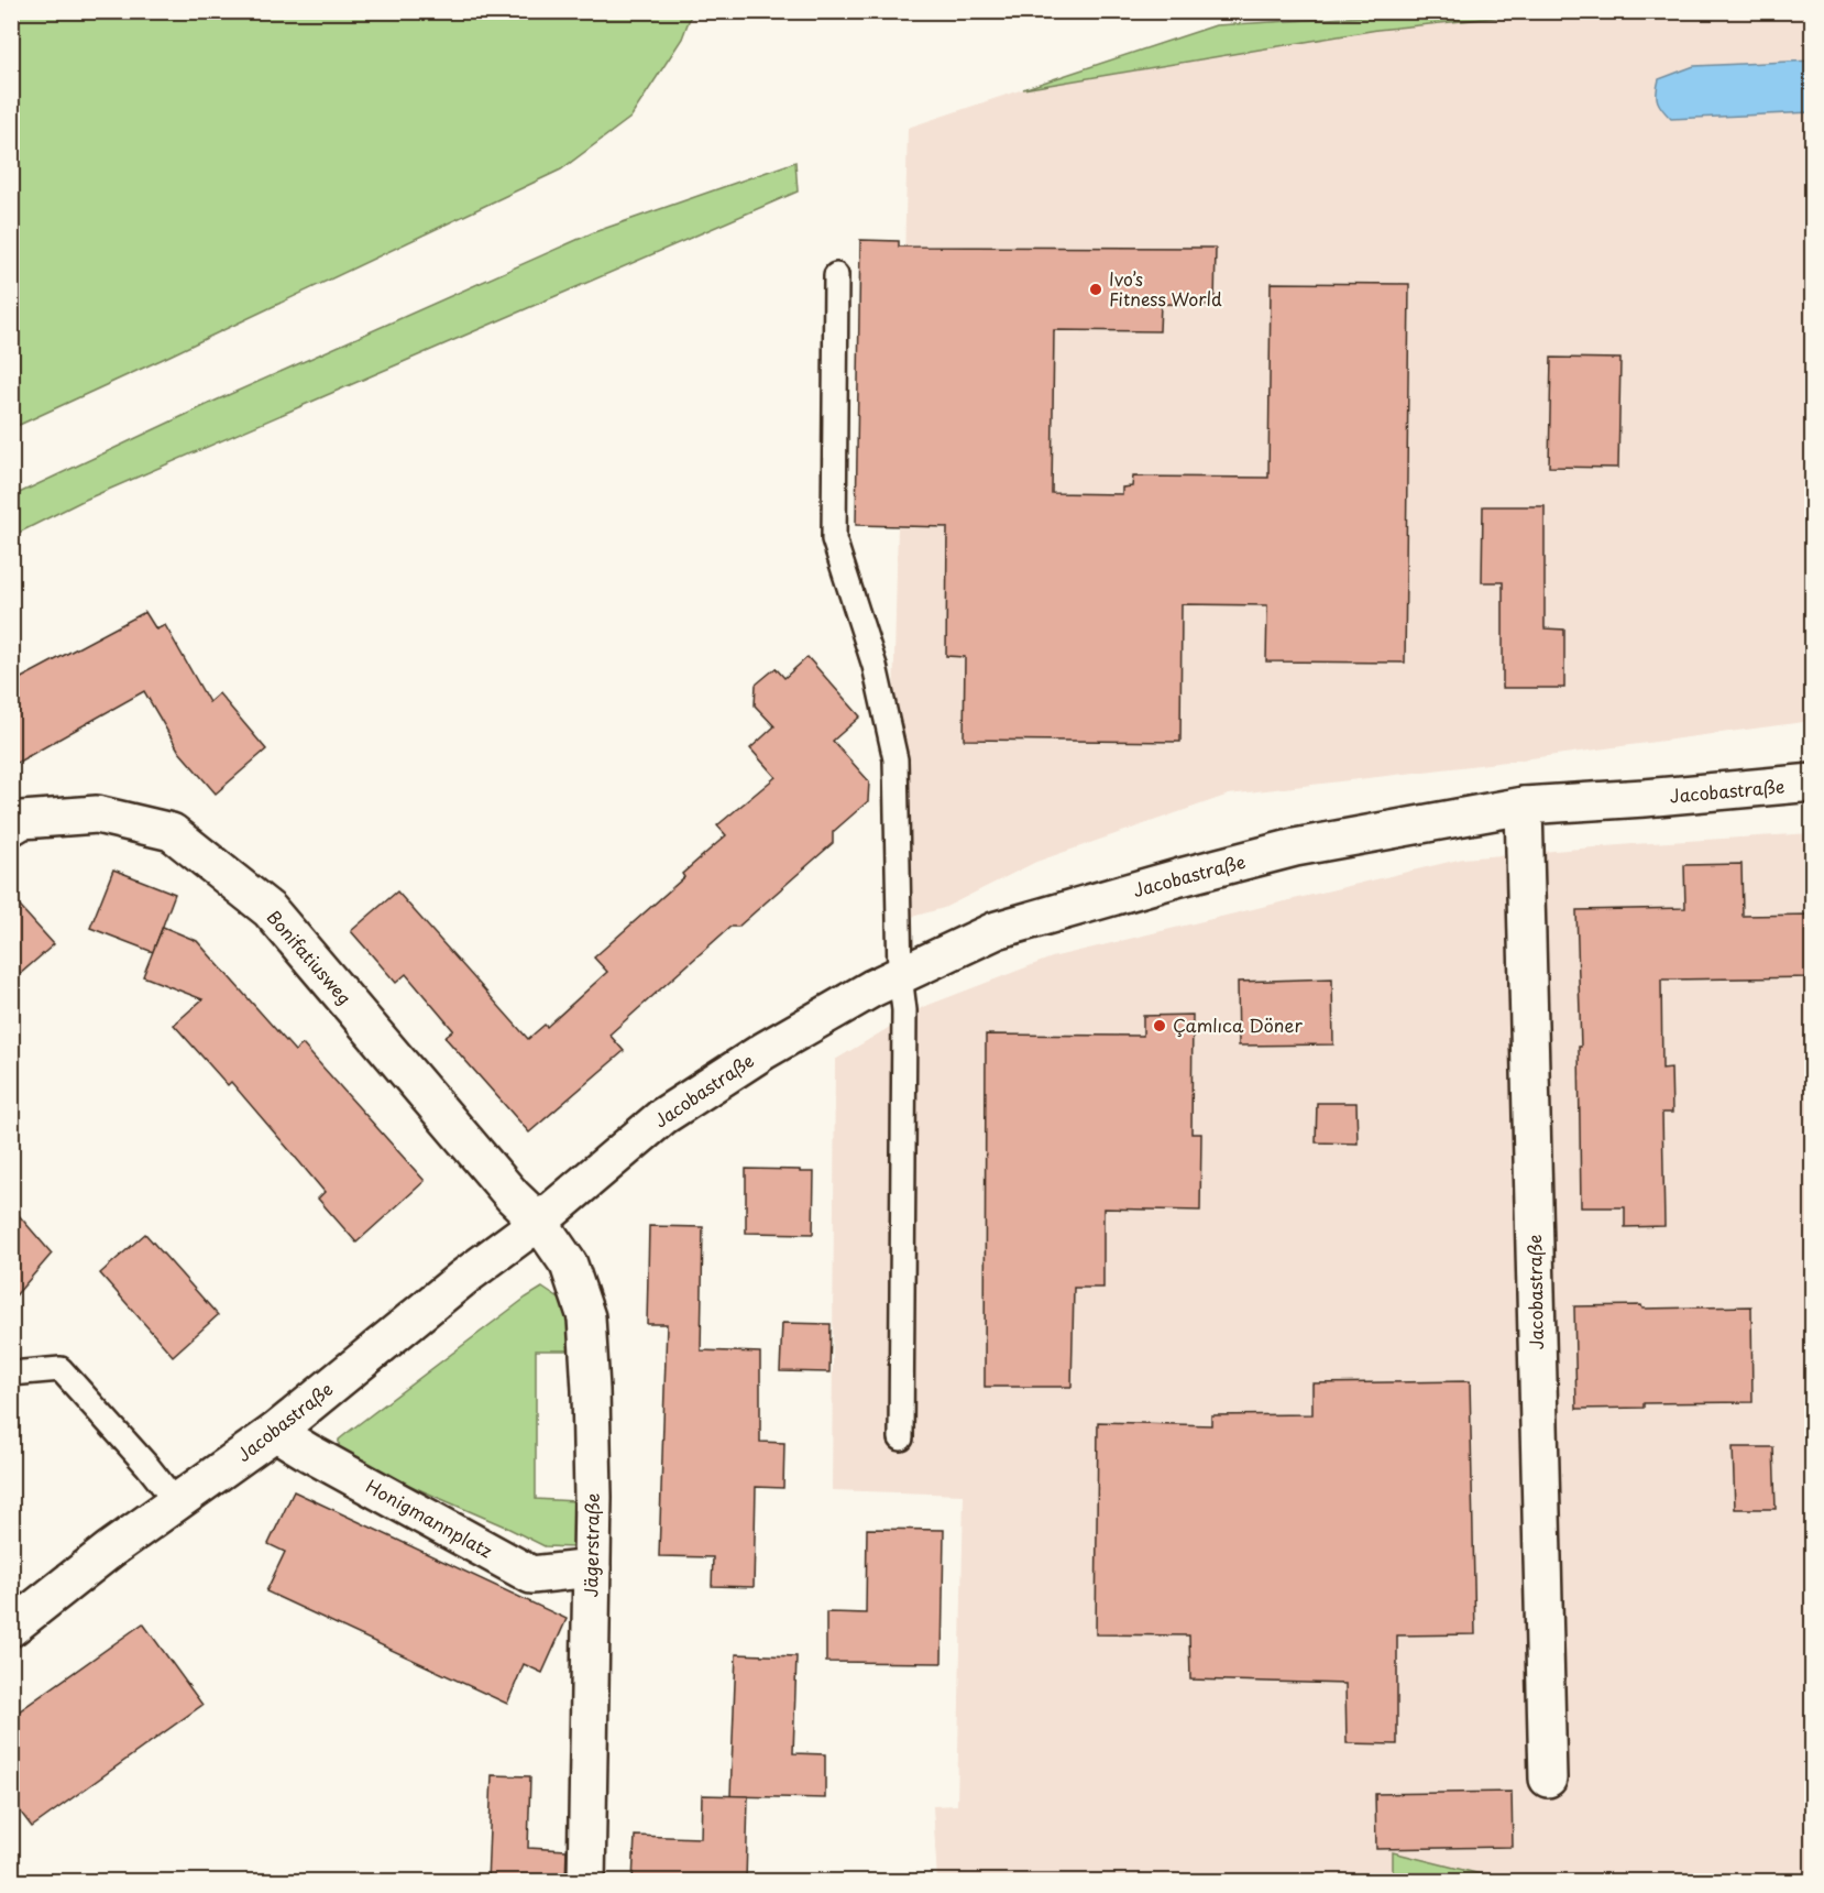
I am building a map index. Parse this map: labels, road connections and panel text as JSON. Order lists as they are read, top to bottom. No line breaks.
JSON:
{"streets":{"street":["Jacobastraße","Bonifatiusweg","Honigmannplatz","Jägerstraße"]},"crossings":[["Jacobastraße","Bonifatiusweg"],["Jacobastraße","Honigmannplatz"],["Jacobastraße","Jägerstraße"],["Bonifatiusweg","Jägerstraße"],["Honigmannplatz","Jägerstraße"]],"places":["Ivo’s Fitness World","Çamlıca Döner"]}
